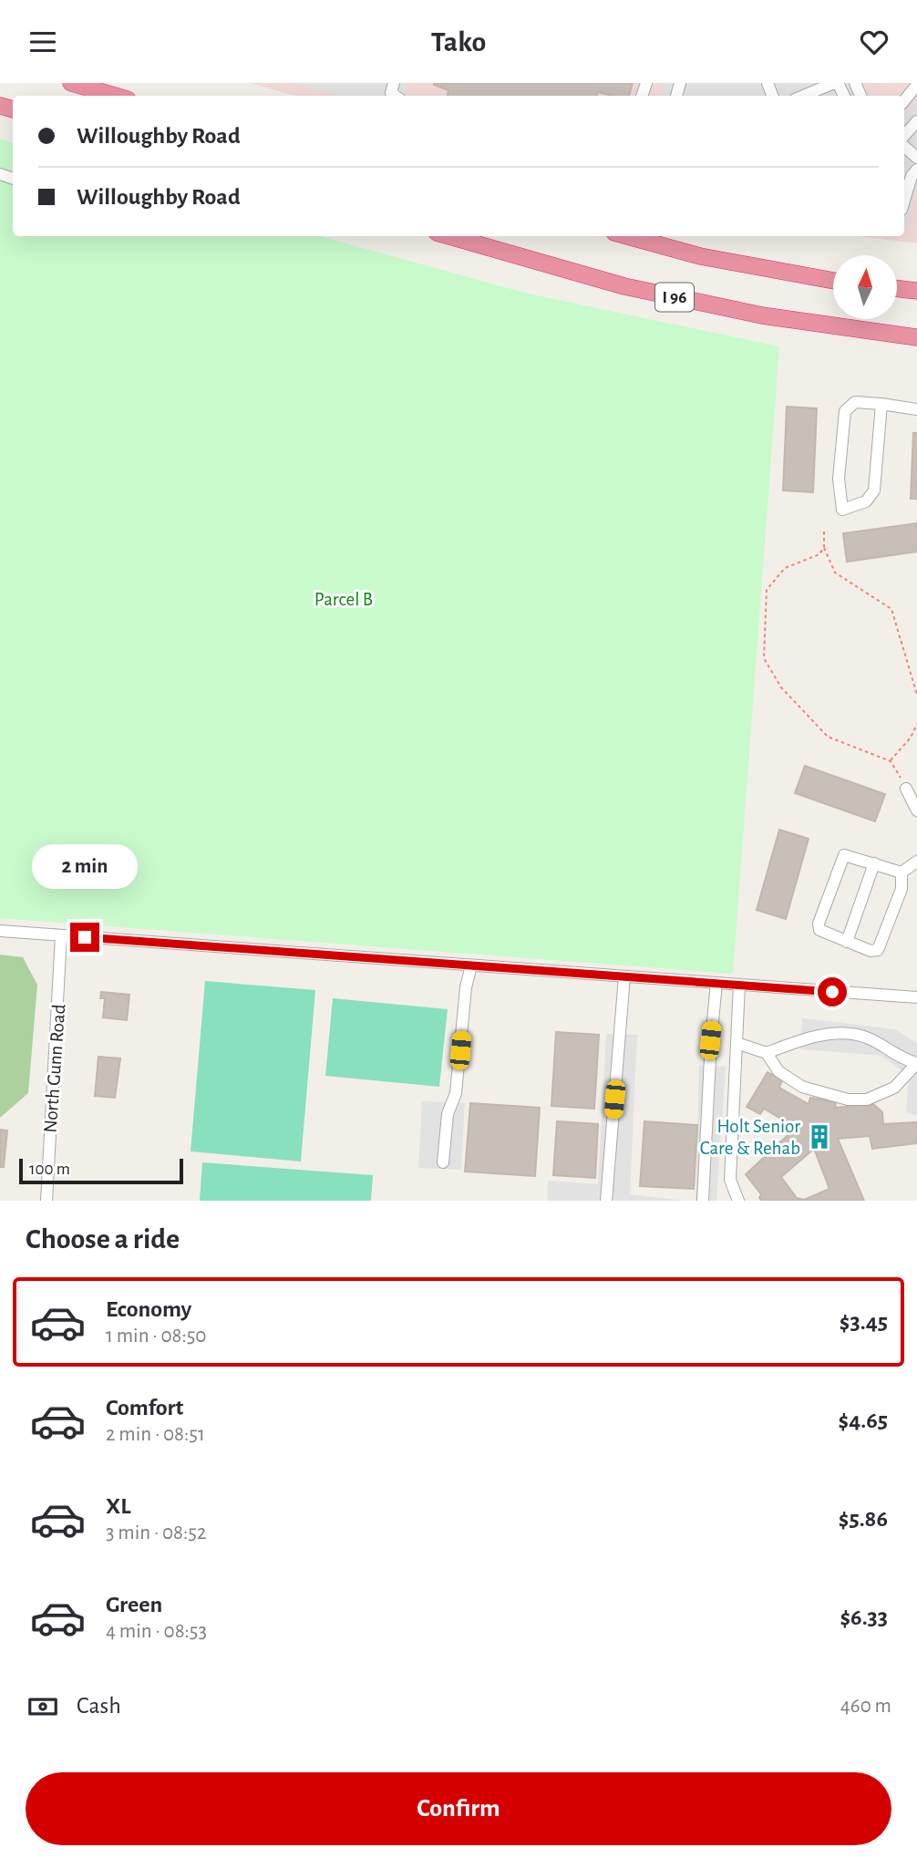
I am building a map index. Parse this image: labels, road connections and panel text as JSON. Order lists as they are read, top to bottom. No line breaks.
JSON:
{"streets":{"highway":["I 96"],"street":["North Gunn Road"]},"parks":["Parcel B"],"places":{"building":["Holt Senior Care & Rehab"]},"scale_bar":"100 m","north":"top","page":{"header":"Tako","banner":["Willoughby Road","Willoughby Road"],"bubble":"2 min","scale":"100 m","heading":"Choose a ride","list":[{"name":"Economy","note":"1 min · 08:50","value":"$3.45"},{"name":"Comfort","note":"2 min · 08:51","value":"$4.65"},{"name":"XL","note":"3 min · 08:52","value":"$5.86"},{"name":"Green","note":"4 min · 08:53","value":"$6.33"}],"pay":["Cash","460 m"],"buttons":"Confirm"}}
